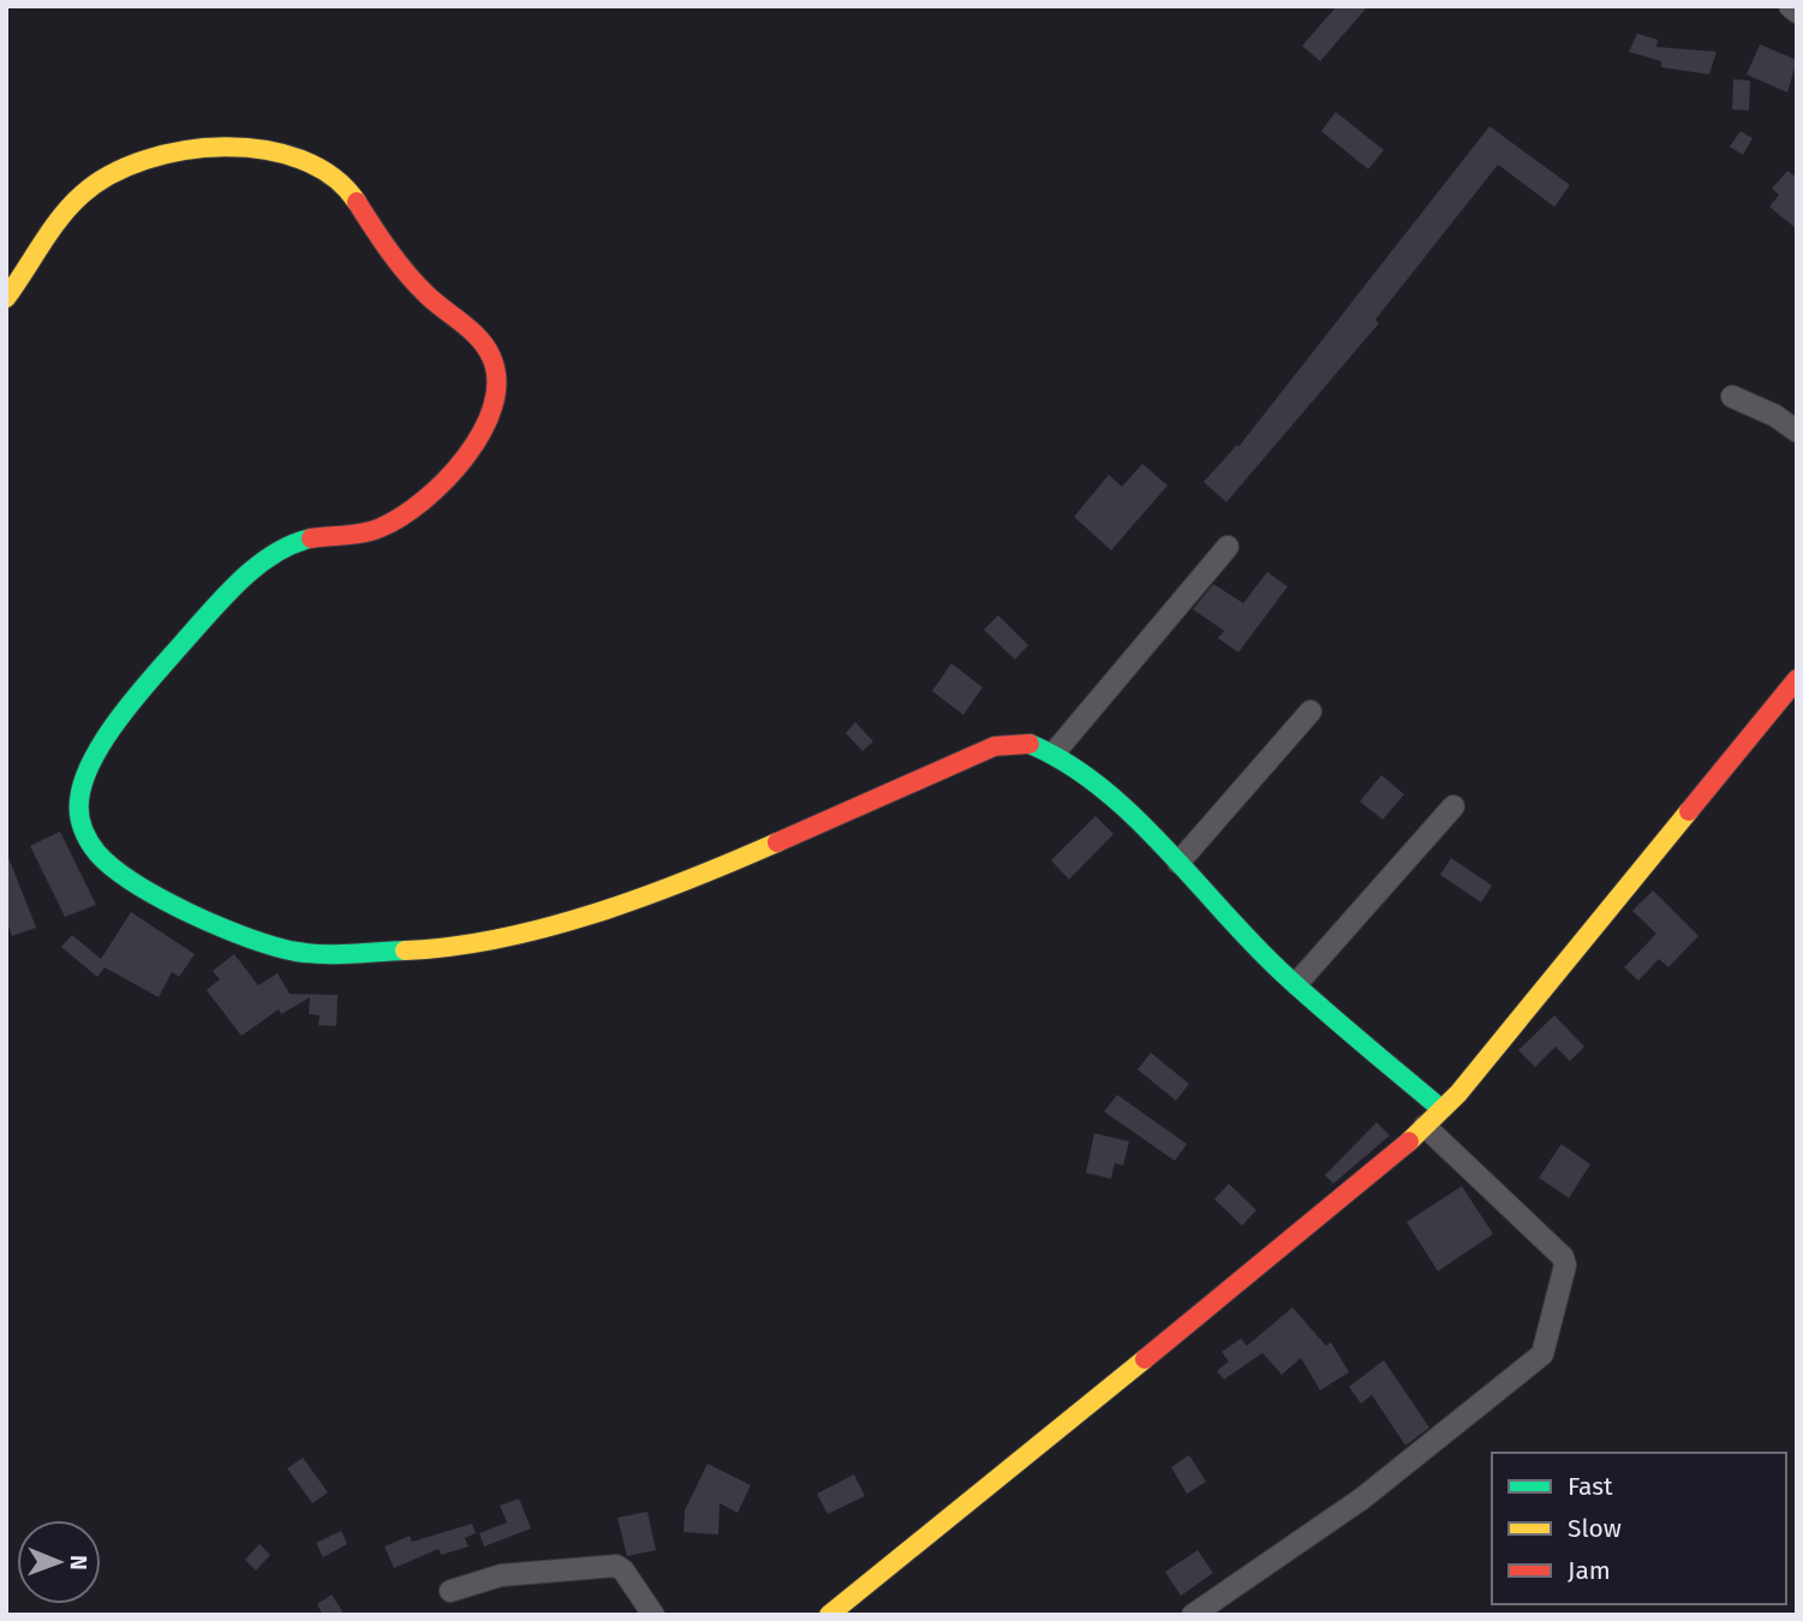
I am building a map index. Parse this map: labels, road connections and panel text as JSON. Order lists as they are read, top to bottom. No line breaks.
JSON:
{"legend":["Fast","Slow","Jam"],"north":"right"}
